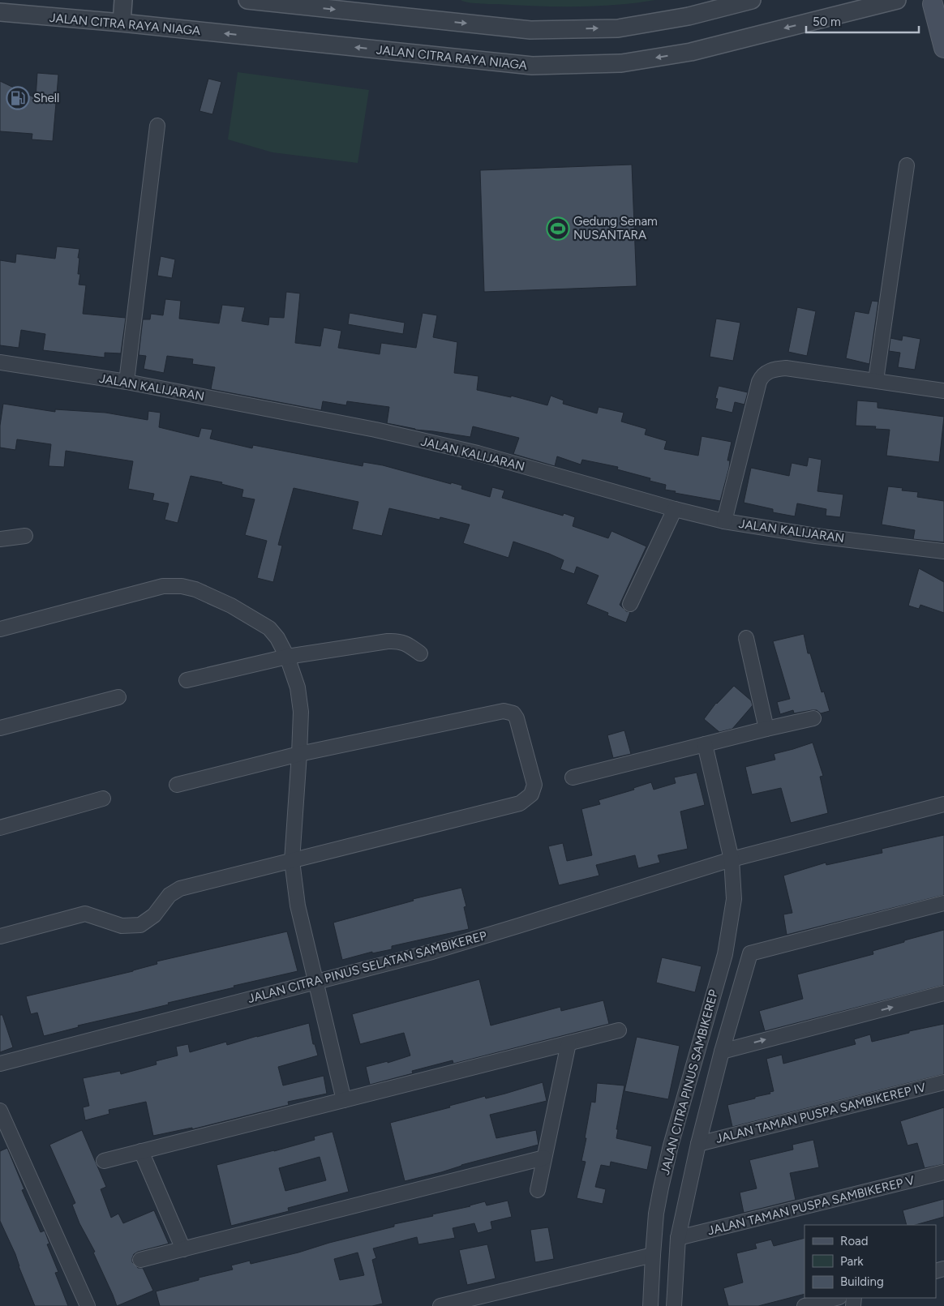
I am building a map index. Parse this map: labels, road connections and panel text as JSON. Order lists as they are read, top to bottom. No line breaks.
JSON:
{"streets":{"street":["JALAN CITRA RAYA NIAGA","JALAN KALIJARAN","JALAN CITRA PINUS SELATAN SAMBIKEREP","JALAN CITRA PINUS SAMBIKEREP","JALAN TAMAN PUSPA SAMBIKEREP IV","JALAN TAMAN PUSPA SAMBIKEREP V"]},"crossings":[["JALAN CITRA PINUS SELATAN SAMBIKEREP","JALAN CITRA PINUS SAMBIKEREP"]],"places":{"fuel station":["Shell"],"sports":["Gedung Senam NUSANTARA"]},"legend":["Road","Park","Building"],"scale_bar":"50 m"}
